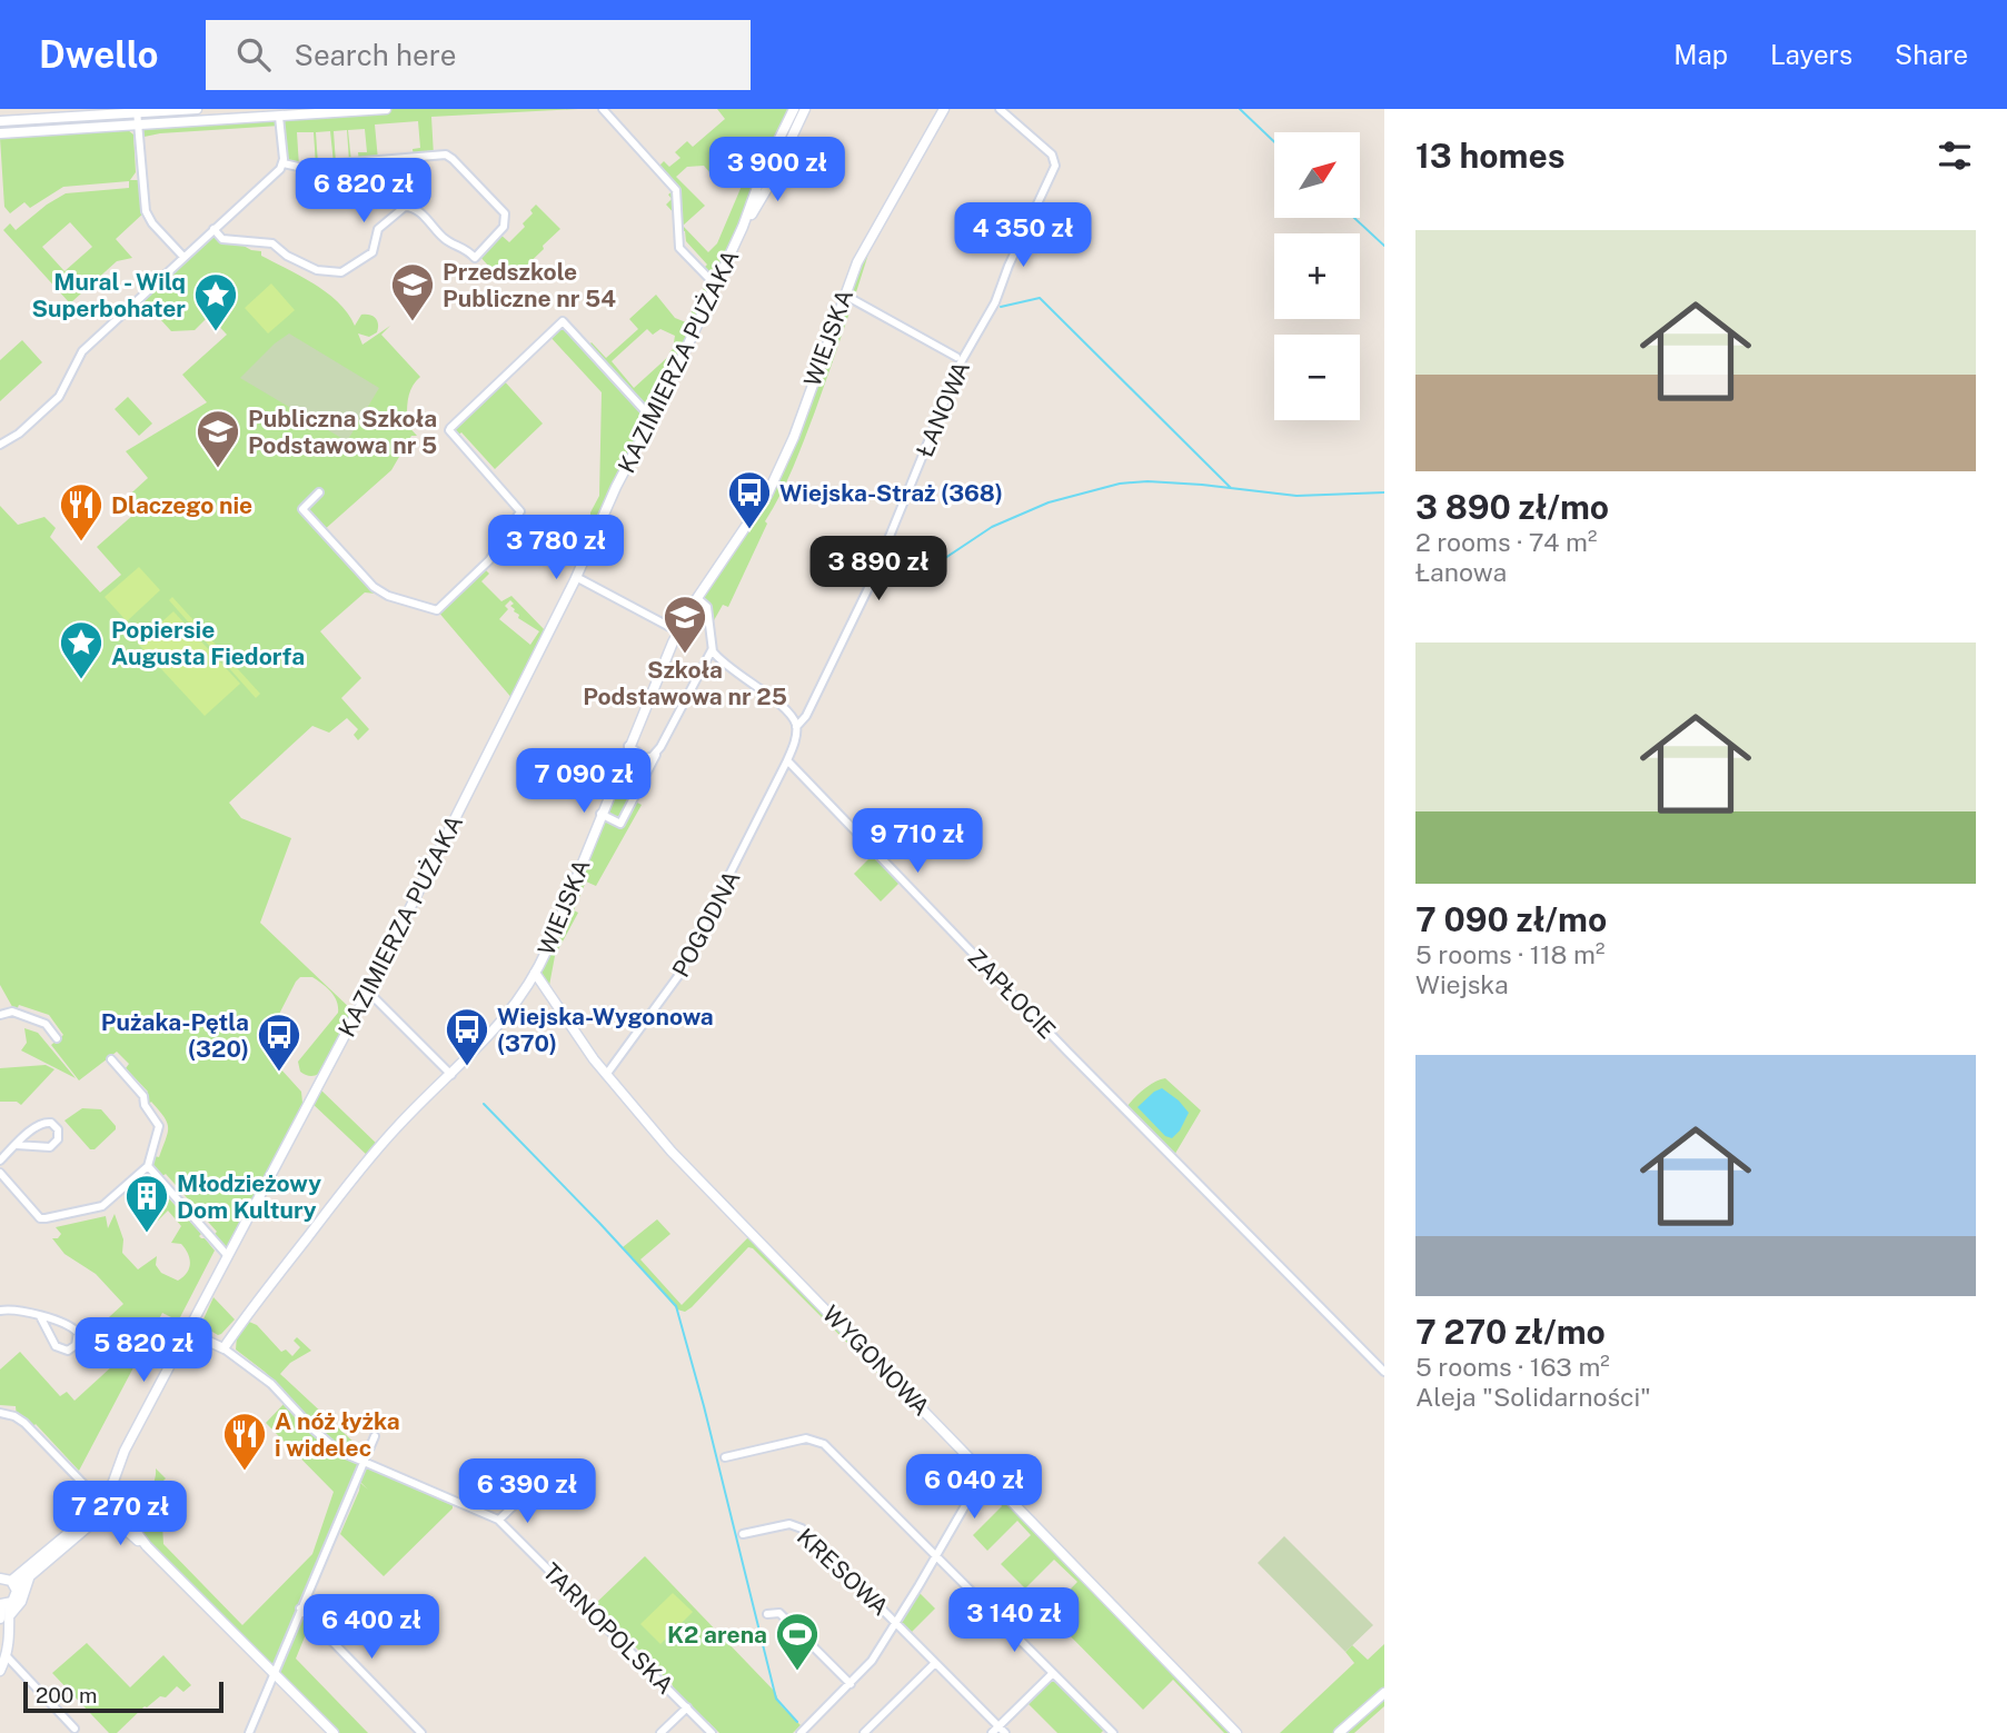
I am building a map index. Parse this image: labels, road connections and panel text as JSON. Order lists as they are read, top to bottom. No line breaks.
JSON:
{"streets":{"street":["WIEJSKA","KAZIMIERZA PUŻAKA","ŁANOWA","POGODNA","ZAPŁOCIE","WYGONOWA","KRESOWA","TARNOPOLSKA"]},"crossings":[["WIEJSKA","WYGONOWA"],["WIEJSKA","TARNOPOLSKA"],["KAZIMIERZA PUŻAKA","TARNOPOLSKA"],["POGODNA","ZAPŁOCIE"],["POGODNA","WYGONOWA"]],"places":{"school or university":["Przedszkole Publiczne nr 54","Publiczna Szkoła Podstawowa nr 5","Szkoła Podstawowa nr 25"],"place":["Mural - Wilq Superbohater","Popiersie Augusta Fiedorfa"],"bus stop":["Wiejska-Straż (368)","Wiejska-Wygonowa (370)","Pużaka-Pętla (320)"],"restaurant":["Dlaczego nie","A nóż łyżka i widelec"],"building":["Młodzieżowy Dom Kultury"],"sports":["K2 arena"]},"scale_bar":"200 m","north":"top right","page":{"header":"Dwello","search":"Search here","nav":["Map","Layers","Share"],"heading":"13 homes","map_buttons":["+","−"],"price":["3 900 zł","6 820 zł","4 350 zł","3 780 zł","3 890 zł","7 090 zł","9 710 zł","5 820 zł","6 040 zł","6 390 zł","7 270 zł","3 140 zł","6 400 zł"],"list":[{"name":"3 890 zł/mo","note":"2 rooms · 74 m² · Łanowa"},{"name":"7 090 zł/mo","note":"5 rooms · 118 m² · Wiejska"},{"name":"7 270 zł/mo","note":"5 rooms · 163 m² · Aleja \"Solidarności\""}],"scale":"200 m"}}
